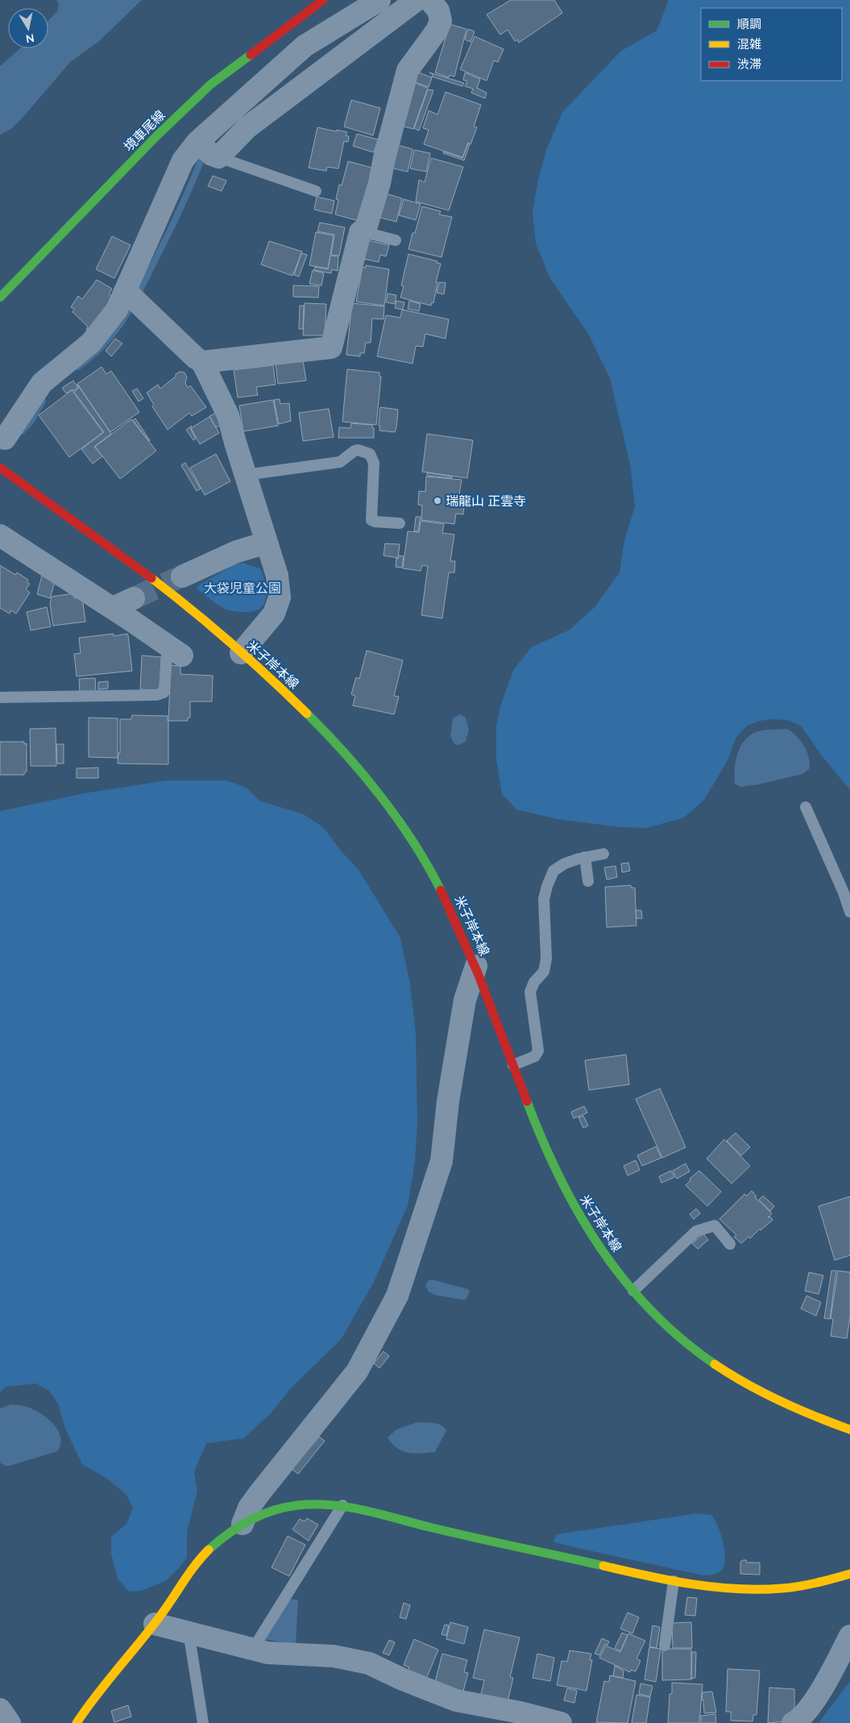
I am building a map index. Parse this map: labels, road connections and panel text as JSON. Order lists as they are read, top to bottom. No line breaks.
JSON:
{"streets":{"main road":["境車尾線","米子岸本線"]},"parks":["大袋児童公園"],"places":["瑞龍山 正雲寺"],"legend":["順調","混雑","渋滞"],"north":"bottom"}
